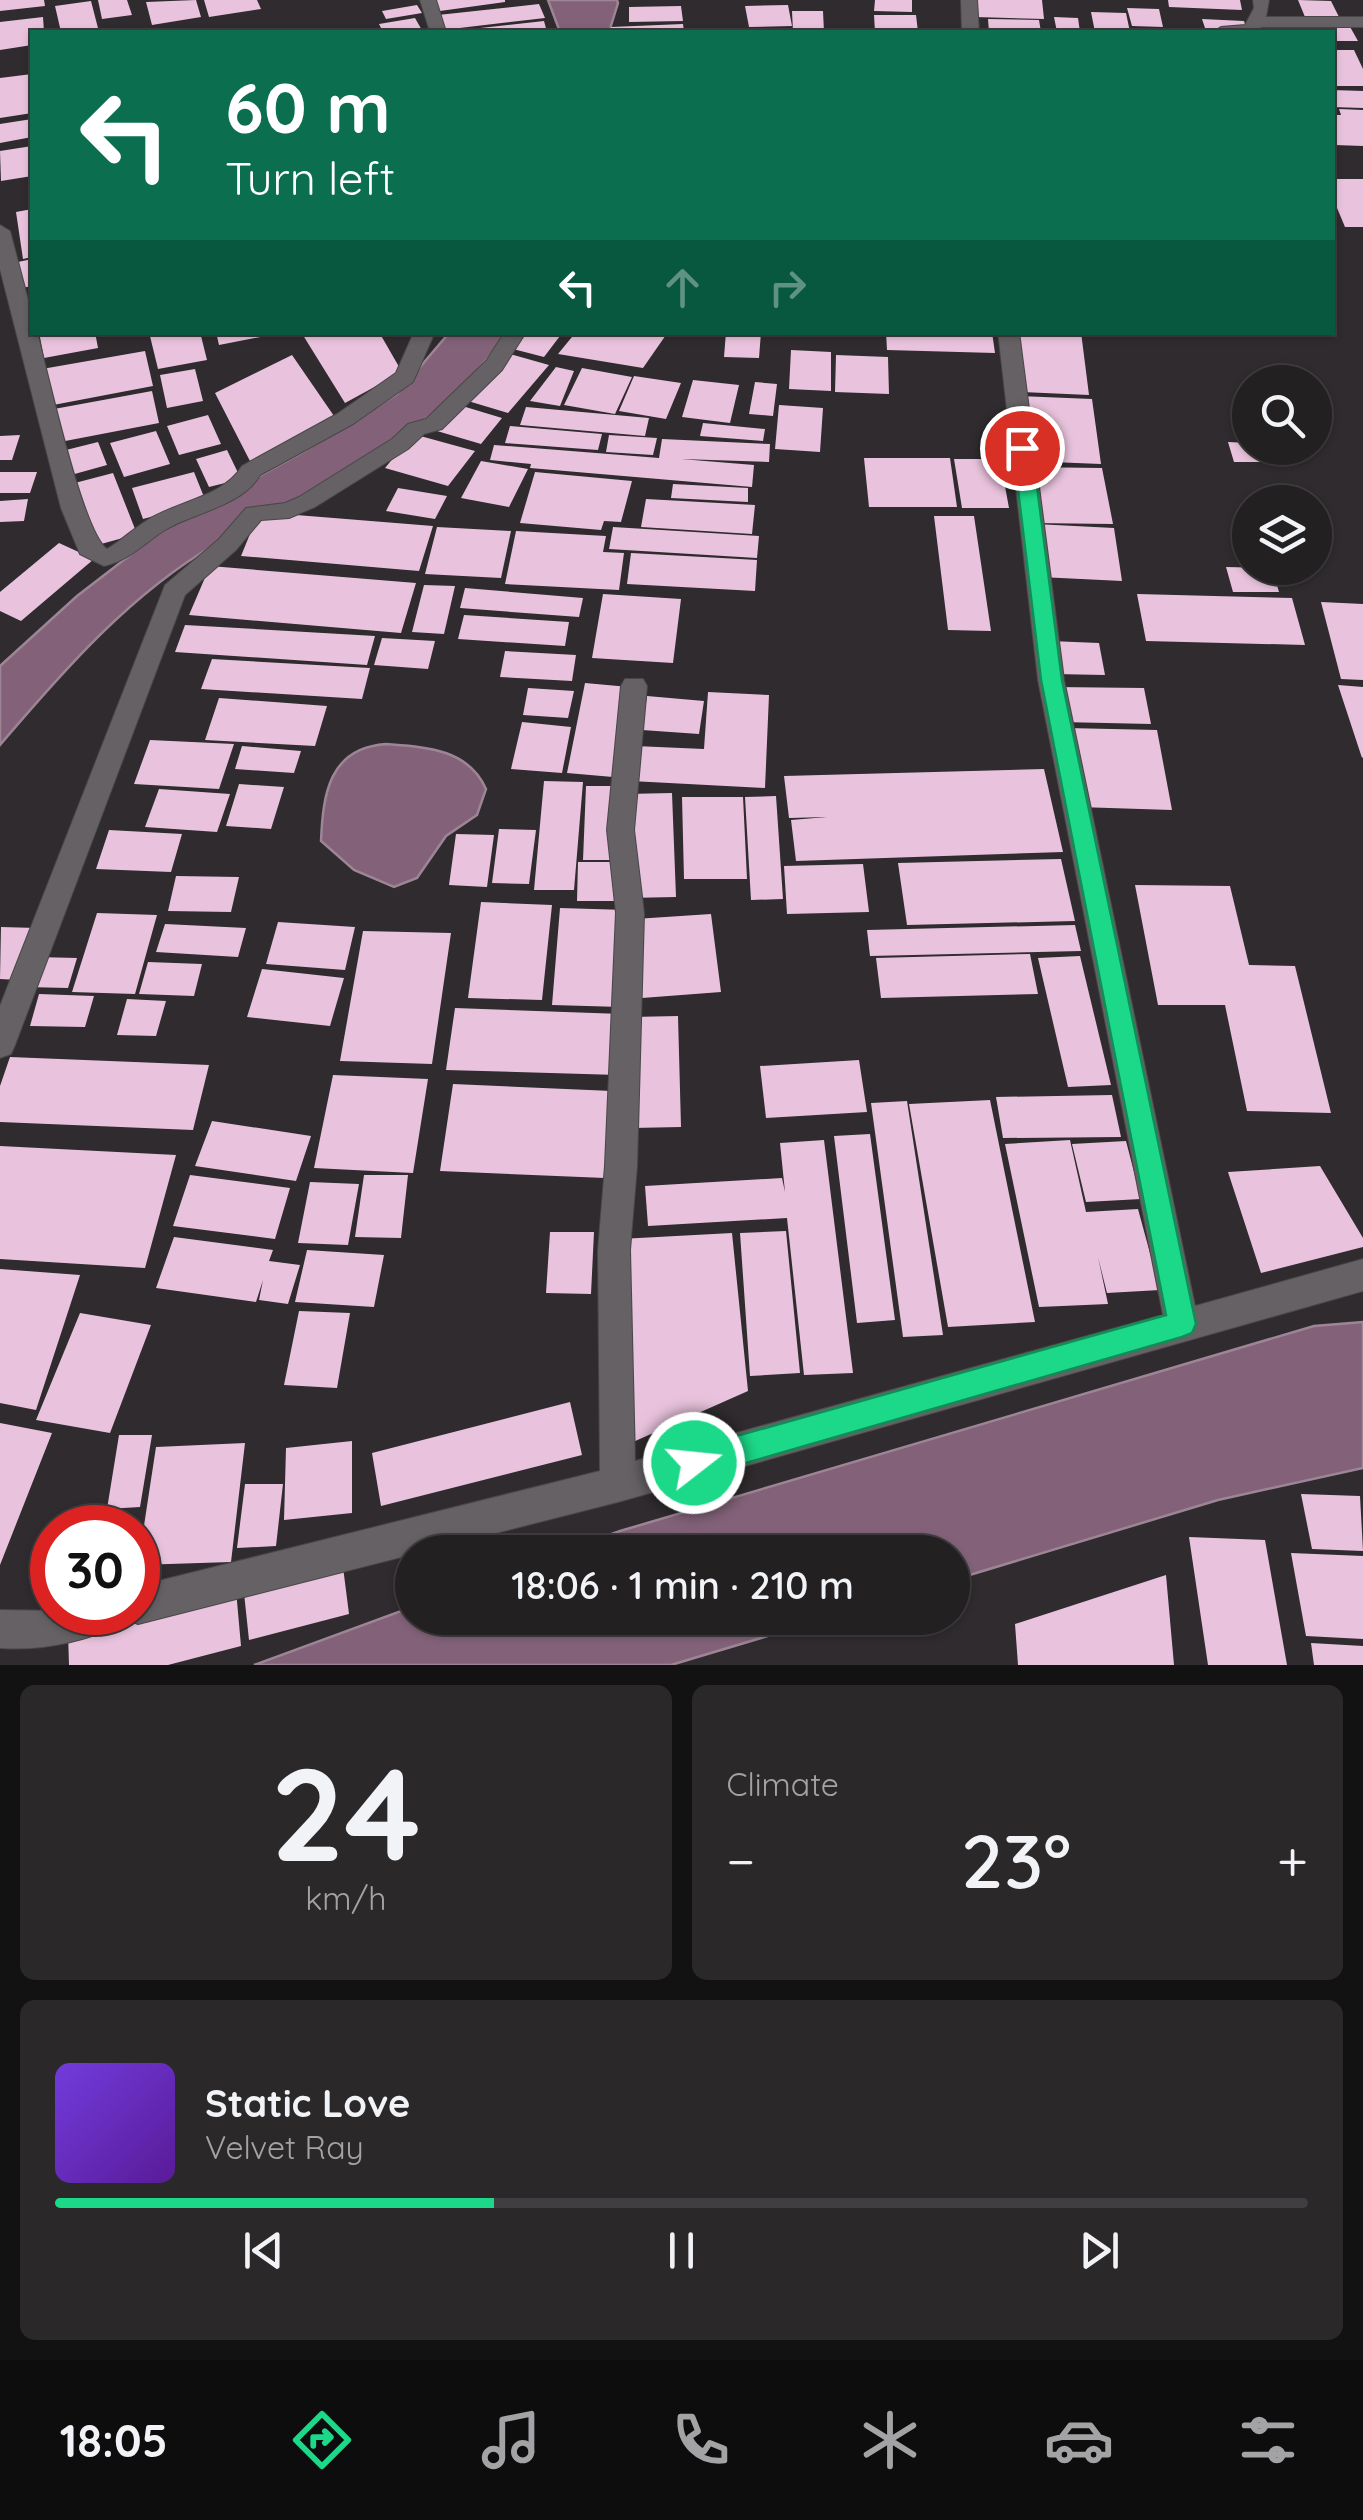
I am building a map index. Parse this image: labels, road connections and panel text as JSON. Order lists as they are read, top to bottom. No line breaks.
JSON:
{"page":{"turn":["60 m","Turn left"],"limit":"30","trip":"18:06 · 1 min · 210 m","tile":[["24","km/h"],"Climate"],"heat":["−","23°","+"],"song":["Static Love","Velvet Ray"],"tabs":"18:05"}}
